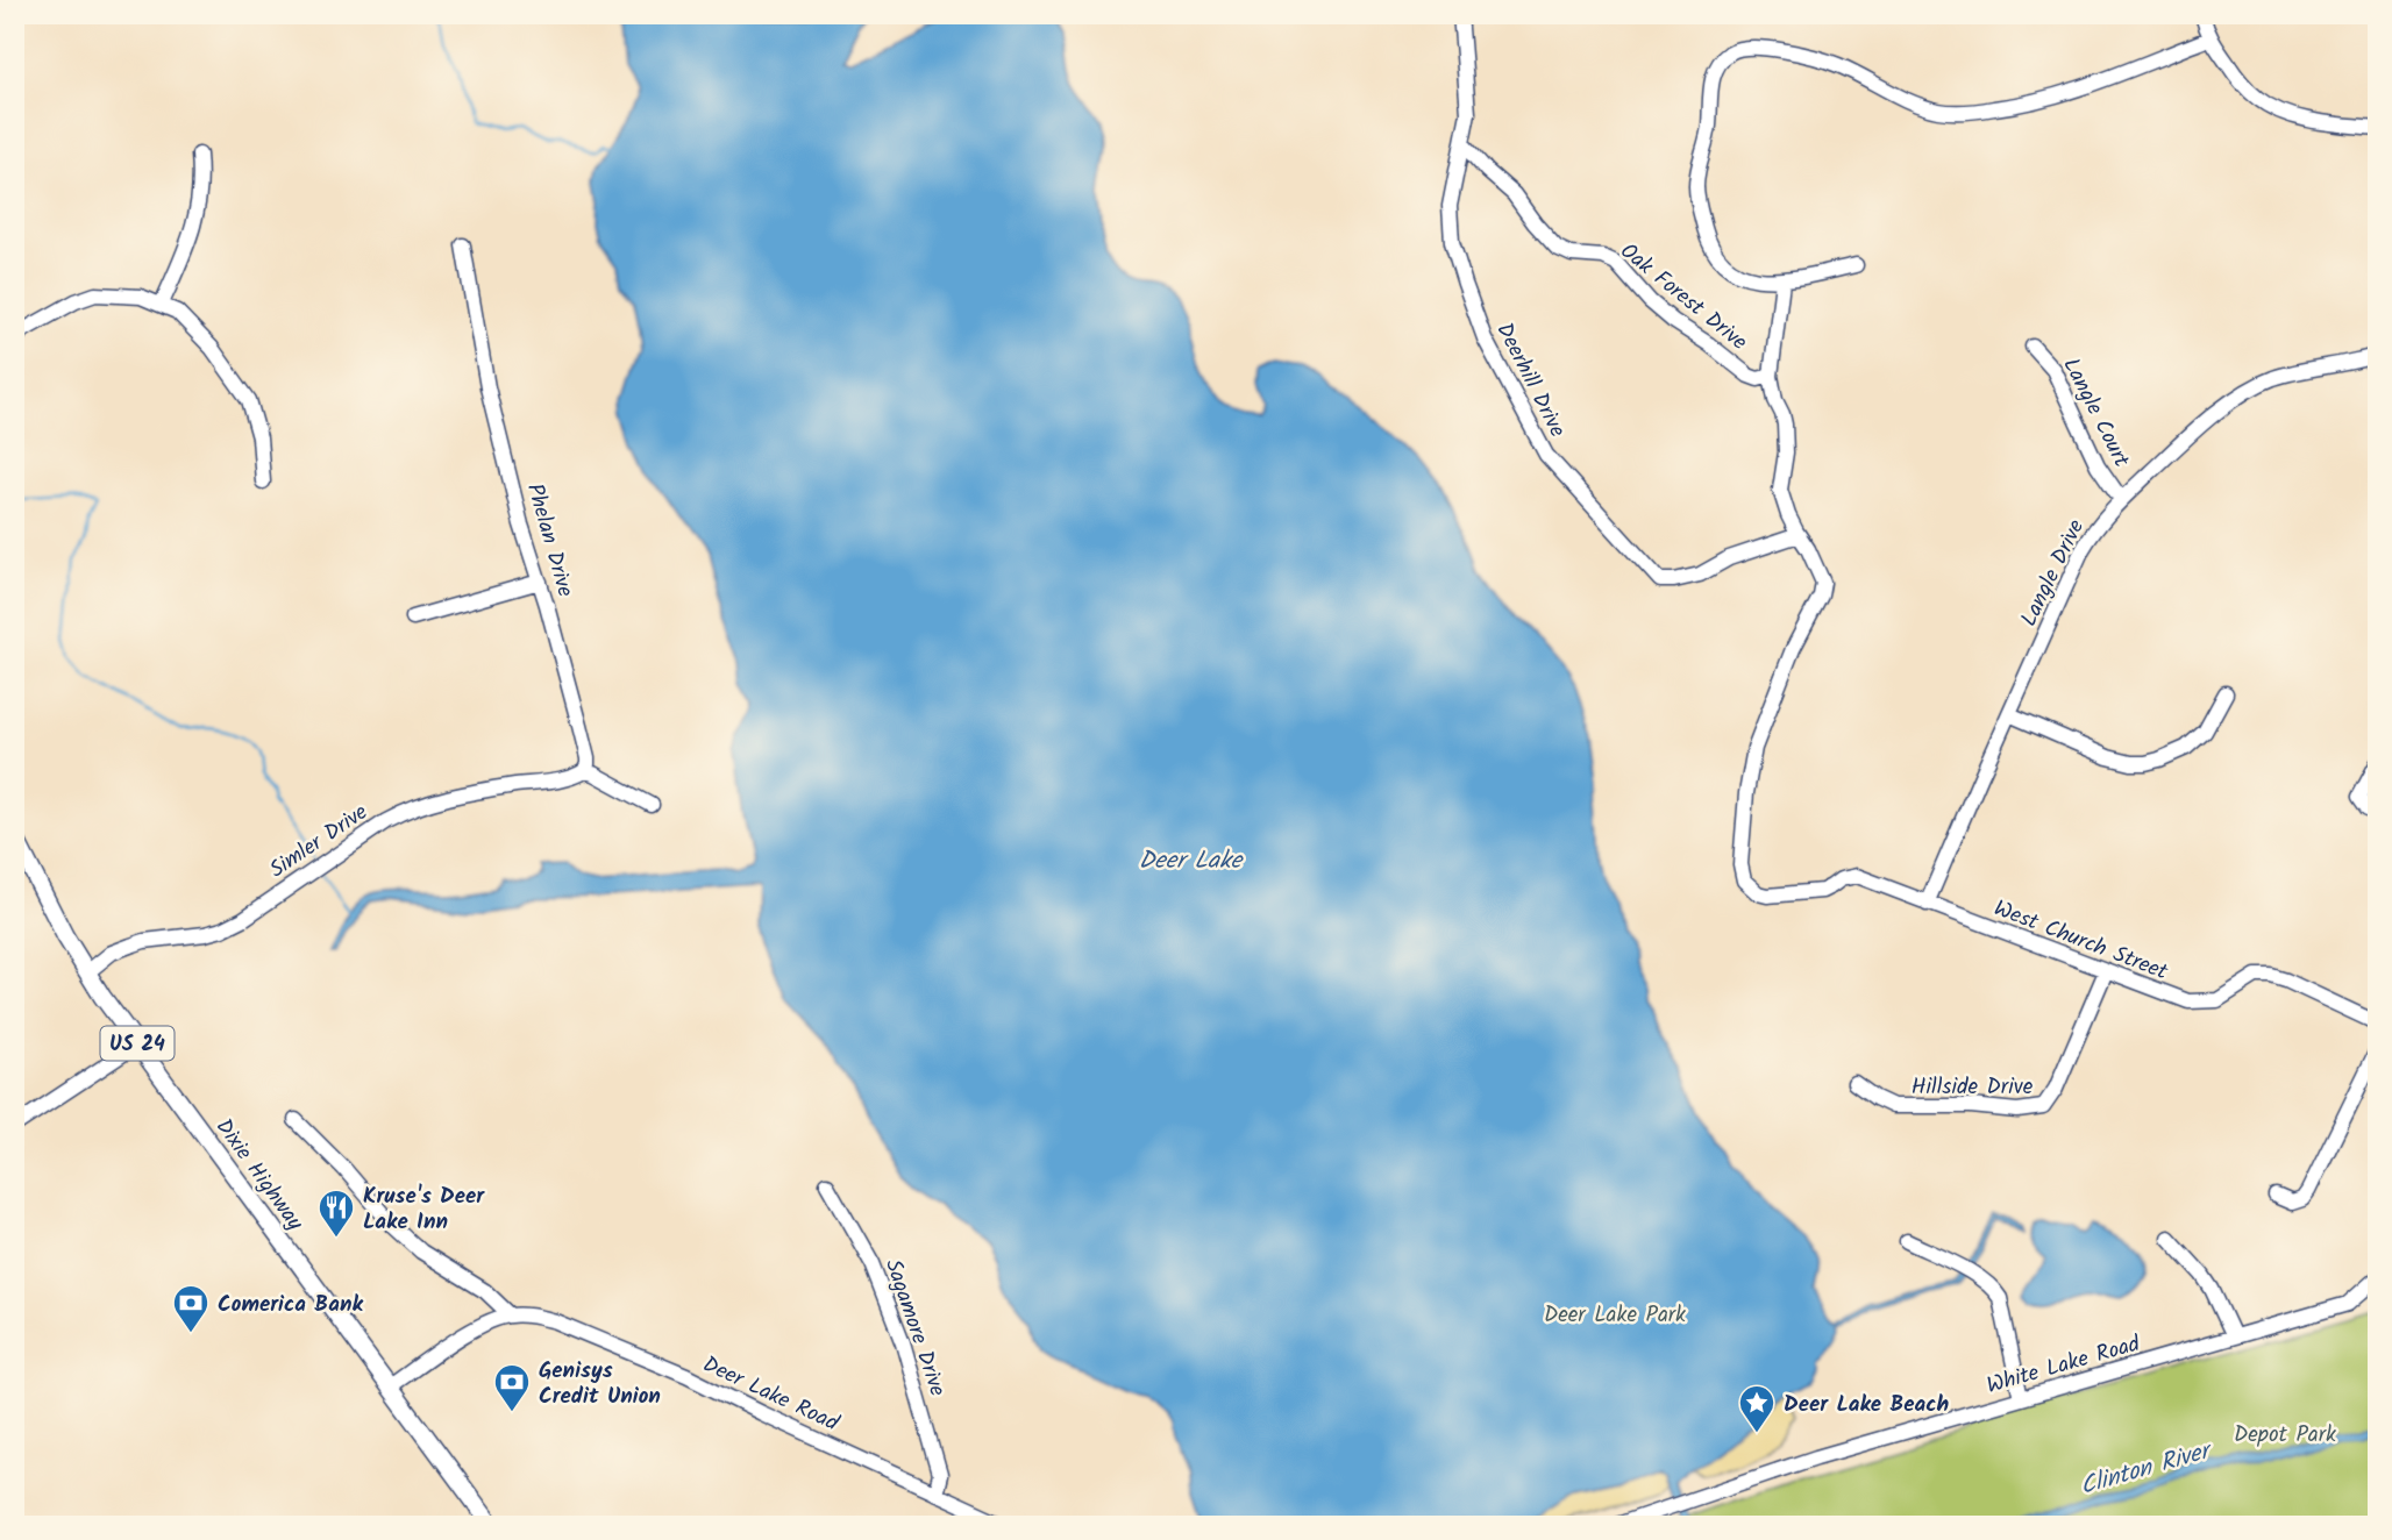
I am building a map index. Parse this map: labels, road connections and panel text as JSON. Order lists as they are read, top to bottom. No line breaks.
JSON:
{"streets":{"main road":["US 24","Dixie Highway"],"street":["Oak Forest Drive","Deerhill Drive","Langle Court","Phelan Drive","Langle Drive","Simler Drive","West Church Street","Hillside Drive","Sagamore Drive","White Lake Road","Deer Lake Road"]},"crossings":[["Oak Forest Drive","Deerhill Drive"],["Deerhill Drive","West Church Street"],["Langle Court","Langle Drive"],["Phelan Drive","Simler Drive"],["Langle Drive","West Church Street"],["Simler Drive","Dixie Highway"],["West Church Street","Hillside Drive"],["Sagamore Drive","Deer Lake Road"]],"water":["Deer Lake","Clinton River"],"parks":["Deer Lake Park","Depot Park"],"places":{"restaurant":["Kruse's Deer Lake Inn"],"bank":["Comerica Bank","Genisys Credit Union"],"place":["Deer Lake Beach"]}}
